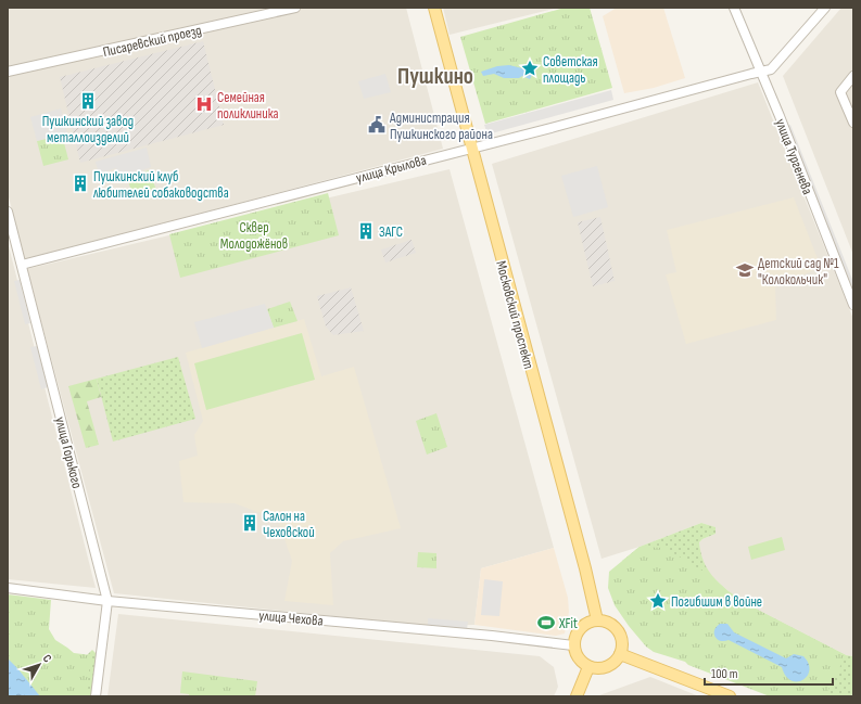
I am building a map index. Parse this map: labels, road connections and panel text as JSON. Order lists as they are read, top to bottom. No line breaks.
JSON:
{"streets":{"main road":["Московский проспект"],"street":["Писаревский проезд","улица Тургенева","улица Крылова","улица Горького","улица Чехова"]},"crossings":[["улица Тургенева","улица Крылова"],["улица Крылова","Московский проспект"],["улица Крылова","улица Горького"],["Московский проспект","улица Чехова"],["улица Горького","улица Чехова"]],"districts":["Пушкино"],"parks":["Сквер Молодожёнов"],"places":{"place":["Советская площадь","Погибшим в войне"],"building":["Пушкинский завод металлоизделий","Пушкинский клуб любителей собаководства","ЗАГС","Салон на Чеховской"],"hospital":["Семейная поликлиника"],"public building":["Администрация Пушкинского района"],"school or university":["Детский сад №1 \"Колокольчик\""],"sports":["XFit"]},"scale_bar":"100 m","north":"top right"}
